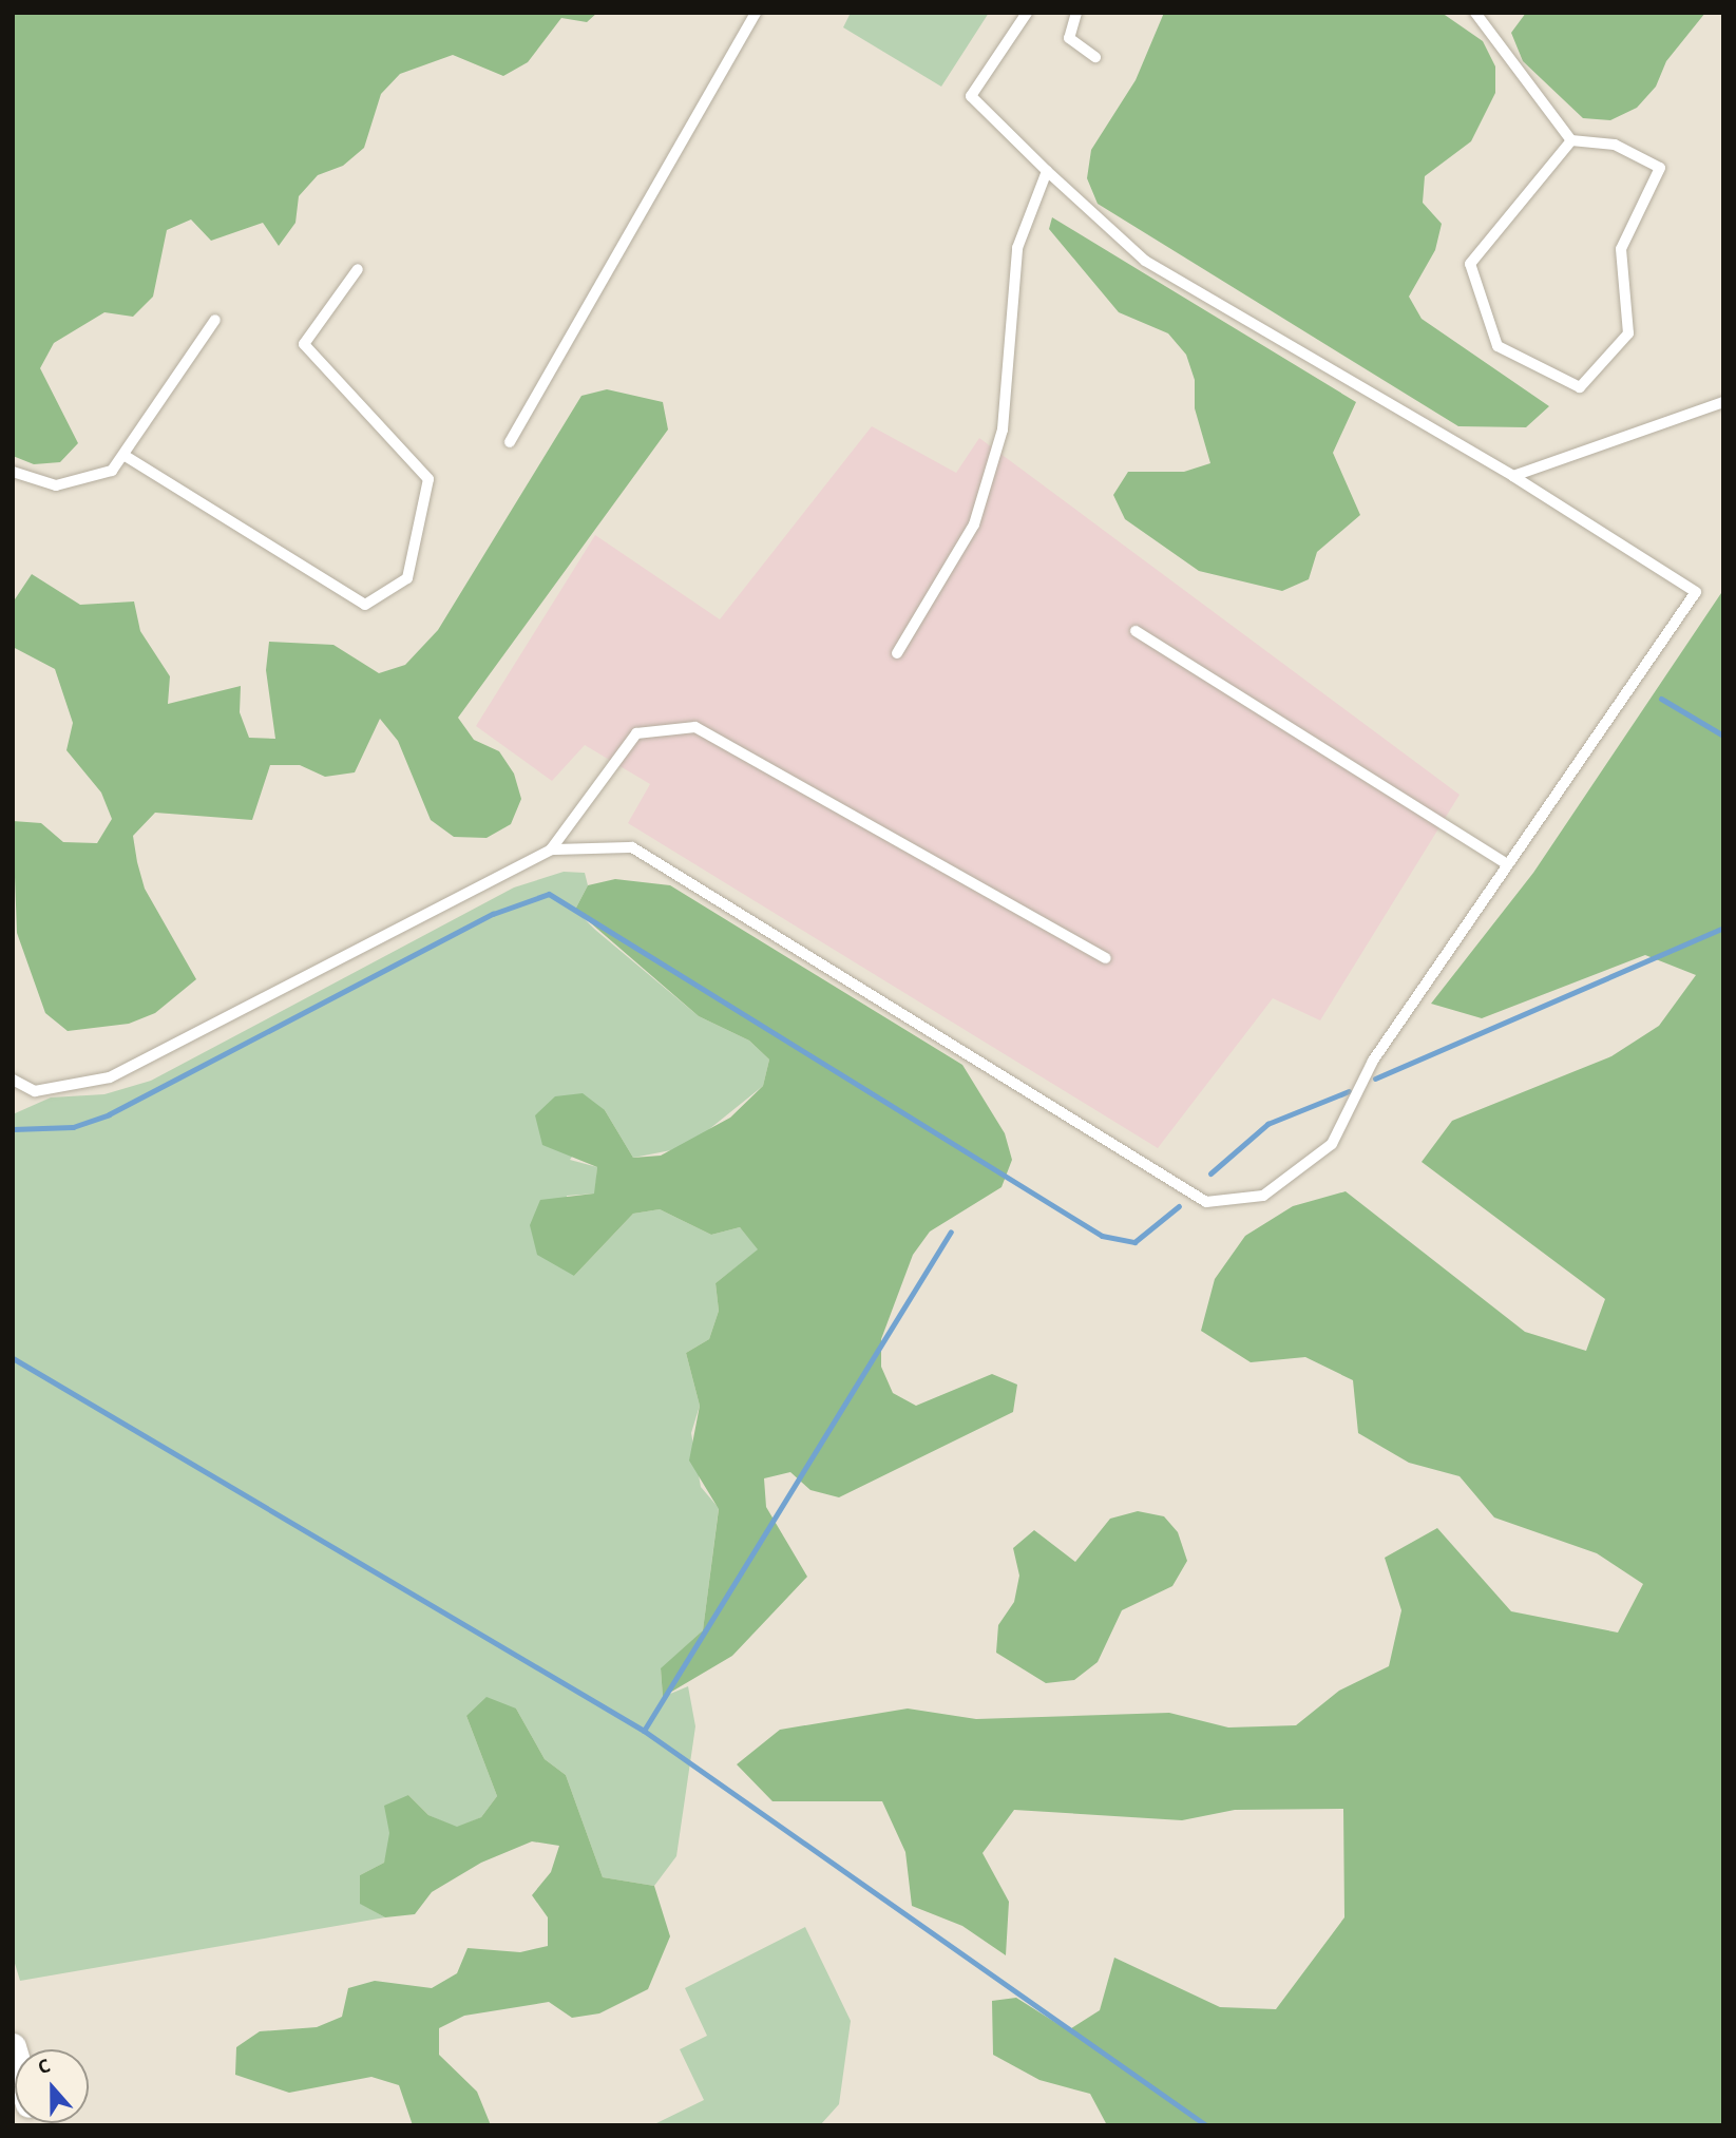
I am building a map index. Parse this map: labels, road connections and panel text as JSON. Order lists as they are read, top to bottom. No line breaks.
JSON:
{"north":"top"}
